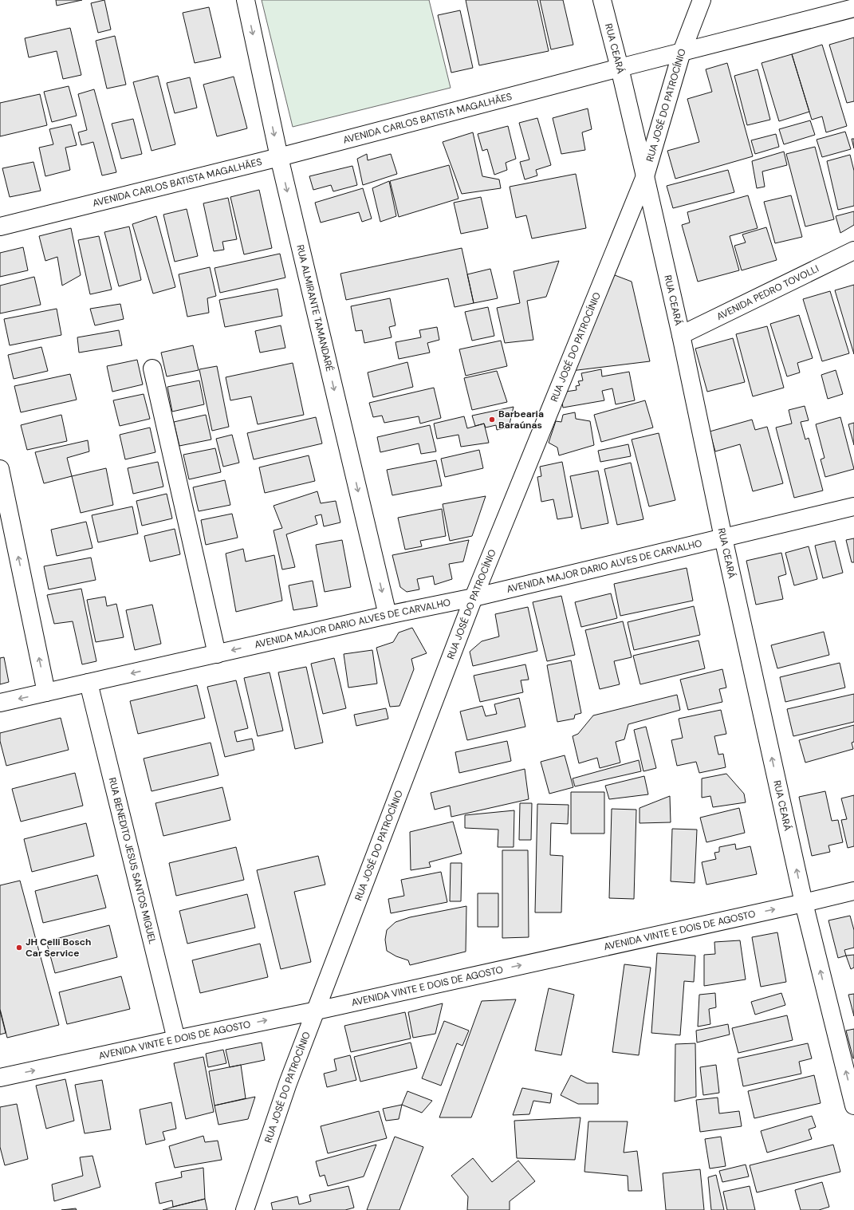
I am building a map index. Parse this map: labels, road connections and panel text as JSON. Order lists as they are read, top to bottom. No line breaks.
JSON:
{"streets":{"street":["RUA CEARÁ","RUA JOSÉ DO PATROCÍNIO","AVENIDA CARLOS BATISTA MAGALHÃES","AVENIDA PEDRO TOVOLLI","RUA ALMIRANTE TAMANDARÉ","AVENIDA MAJOR DARIO ALVES DE CARVALHO","RUA BENEDITO JESUS SANTOS MIGUEL","AVENIDA VINTE E DOIS DE AGOSTO"]},"crossings":[["RUA CEARÁ","RUA JOSÉ DO PATROCÍNIO"],["RUA CEARÁ","AVENIDA CARLOS BATISTA MAGALHÃES"],["RUA CEARÁ","AVENIDA PEDRO TOVOLLI"],["RUA CEARÁ","AVENIDA MAJOR DARIO ALVES DE CARVALHO"],["RUA CEARÁ","AVENIDA VINTE E DOIS DE AGOSTO"],["RUA JOSÉ DO PATROCÍNIO","AVENIDA CARLOS BATISTA MAGALHÃES"],["RUA JOSÉ DO PATROCÍNIO","AVENIDA MAJOR DARIO ALVES DE CARVALHO"],["RUA JOSÉ DO PATROCÍNIO","AVENIDA VINTE E DOIS DE AGOSTO"],["AVENIDA CARLOS BATISTA MAGALHÃES","RUA ALMIRANTE TAMANDARÉ"],["RUA ALMIRANTE TAMANDARÉ","AVENIDA MAJOR DARIO ALVES DE CARVALHO"],["AVENIDA MAJOR DARIO ALVES DE CARVALHO","RUA BENEDITO JESUS SANTOS MIGUEL"],["RUA BENEDITO JESUS SANTOS MIGUEL","AVENIDA VINTE E DOIS DE AGOSTO"]],"one_way":["RUA CEARÁ","RUA ALMIRANTE TAMANDARÉ","AVENIDA MAJOR DARIO ALVES DE CARVALHO","AVENIDA VINTE E DOIS DE AGOSTO"],"places":["Barbearia Baraúnas","JH Celli Bosch Car Service"]}
